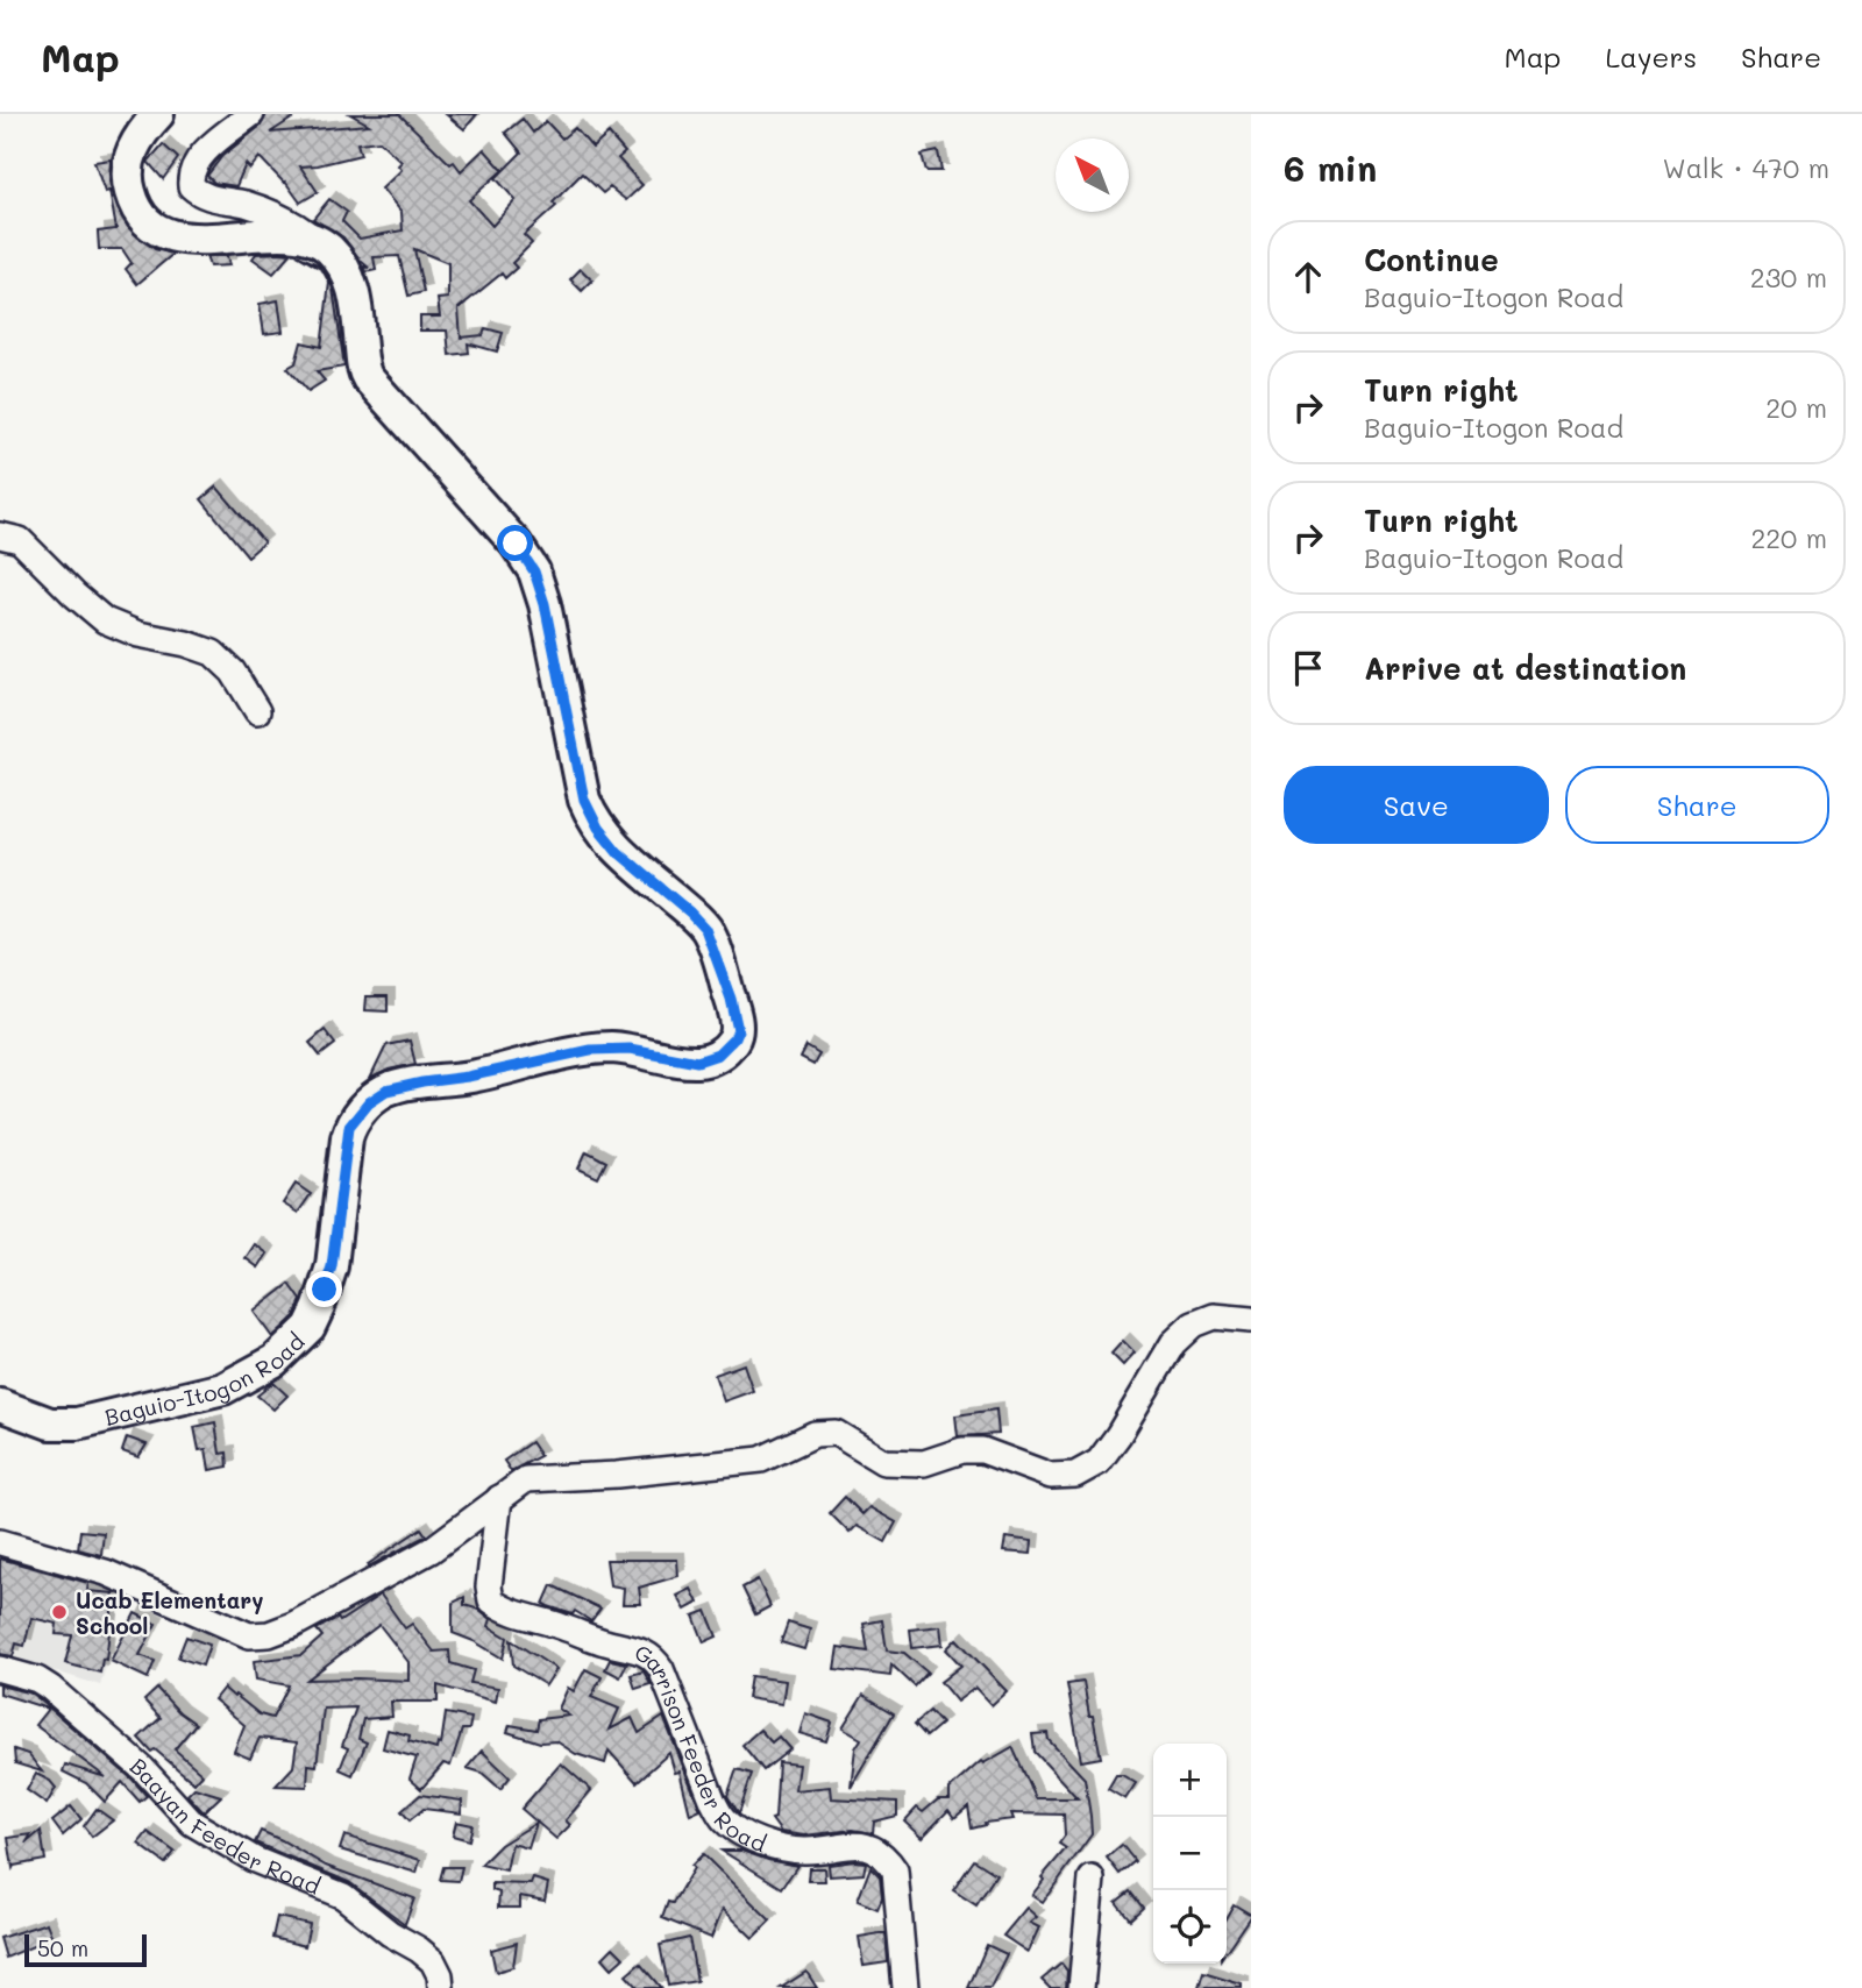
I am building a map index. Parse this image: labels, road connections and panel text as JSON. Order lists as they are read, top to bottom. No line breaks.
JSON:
{"streets":{"main road":["Baguio-Itogon Road"],"street":["Garrison Feeder Road","Baayan Feeder Road"]},"places":["Ucab Elementary School"],"scale_bar":"50 m","north":"top left","page":{"header":"Map","nav":["Map","Layers","Share"],"heading":["6 min","Walk · 470 m"],"list":[["Continue","Baguio-Itogon Road","230 m"],["Turn right","Baguio-Itogon Road","20 m"],["Turn right","Baguio-Itogon Road","220 m"],"Arrive at destination"],"buttons":["Save","Share"],"map_buttons":["+","−"],"scale":"50 m"}}
